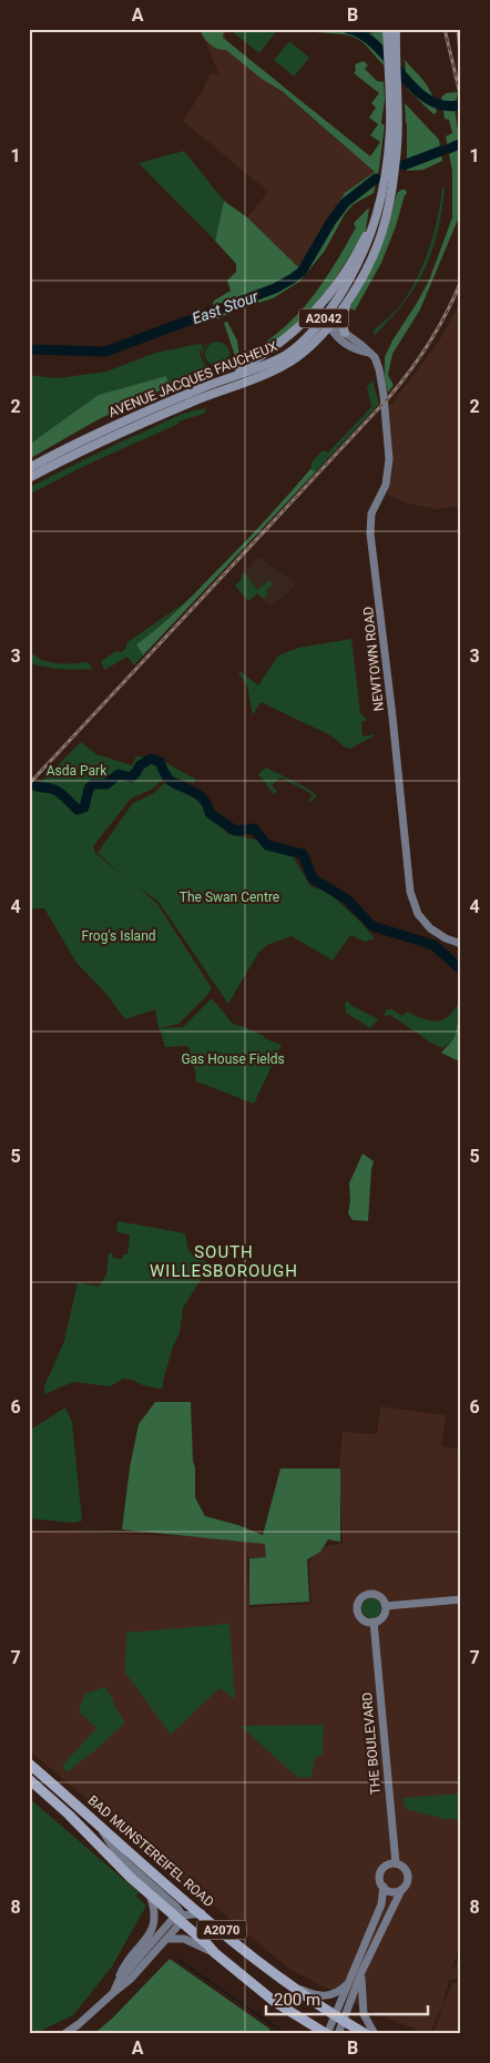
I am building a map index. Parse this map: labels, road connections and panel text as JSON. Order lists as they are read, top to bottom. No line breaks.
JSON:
{"streets":{"highway":["BAD MUNSTEREIFEL ROAD","A2070"],"main road":["A2042","AVENUE JACQUES FAUCHEUX"],"street":["NEWTOWN ROAD","THE BOULEVARD"]},"crossings":[["AVENUE JACQUES FAUCHEUX","NEWTOWN ROAD"]],"districts":["SOUTH WILLESBOROUGH"],"water":["East Stour"],"parks":["Asda Park","The Swan Centre","Frog's Island","Gas House Fields"],"scale_bar":"200 m","grid":{"columns":["A","B"],"rows":["1","2","3","4","5","6","7","8"]}}
